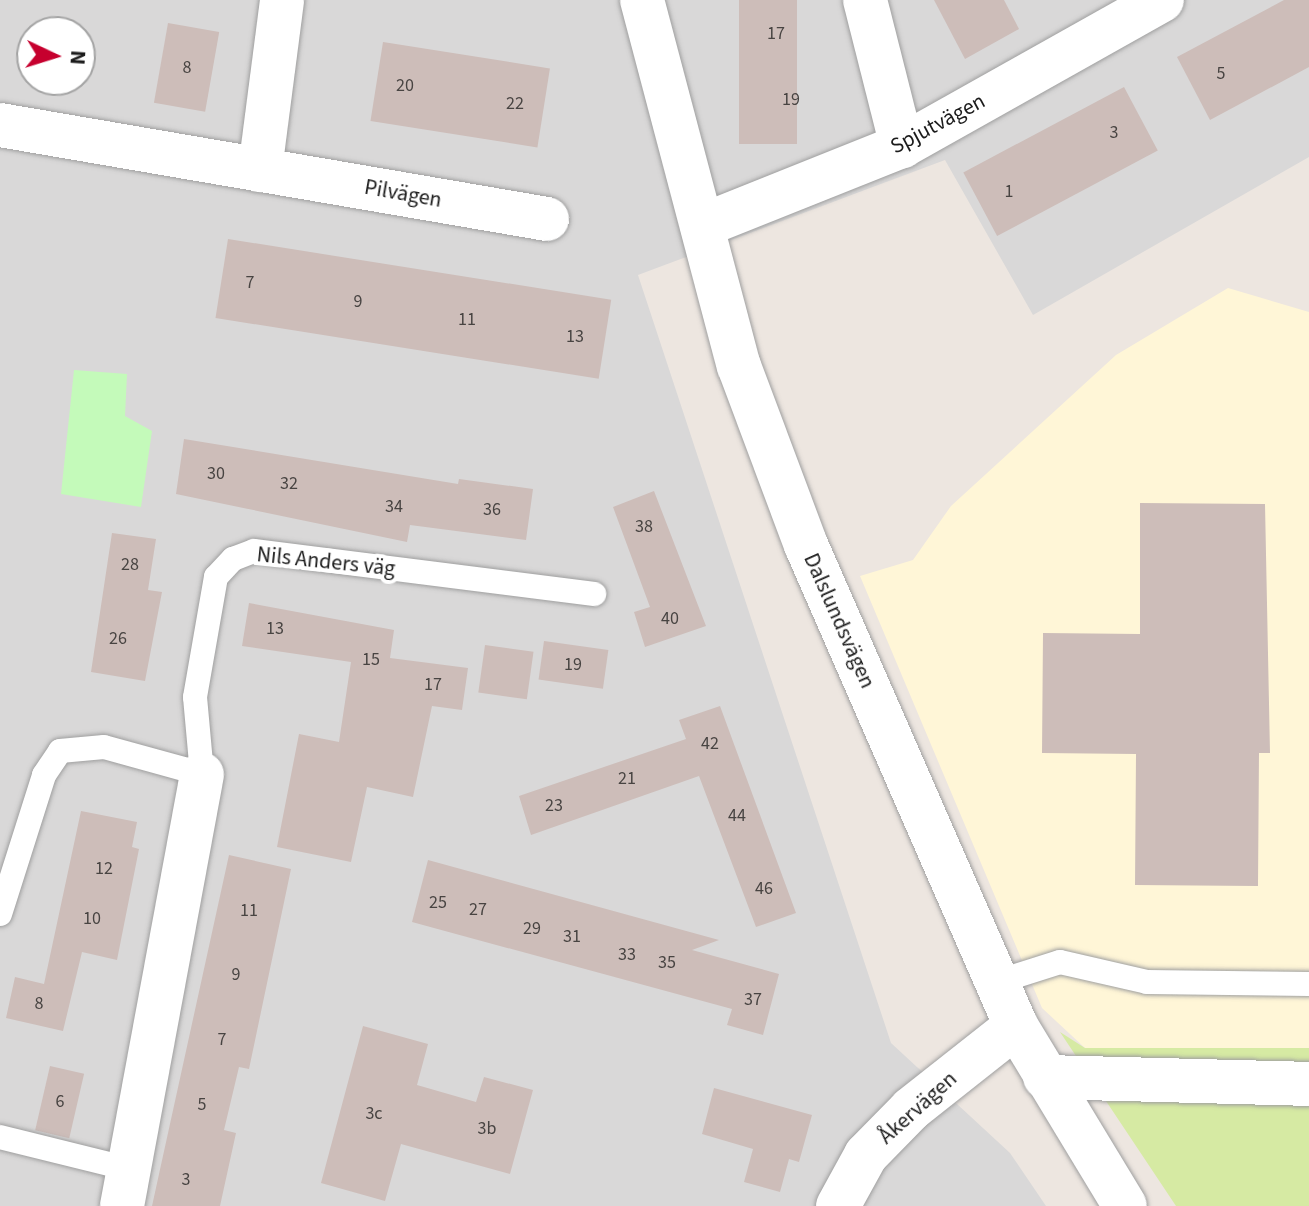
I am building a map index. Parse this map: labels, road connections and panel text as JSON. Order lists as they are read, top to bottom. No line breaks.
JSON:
{"streets":{"street":["Spjutvägen","Pilvägen","Nils Anders väg","Dalslundsvägen","Åkervägen"]},"crossings":[["Spjutvägen","Dalslundsvägen"],["Dalslundsvägen","Åkervägen"]],"house_numbers":["17","8","5","20","19","22","3","1","7","9","11","13","30","32","34","36","38","28","40","13","26","15","19","17","42","21","23","44","12","46","25","27","11","10","29","31","33","35","9","37","8","7","6","5","3c","3b","3"],"north":"right"}
